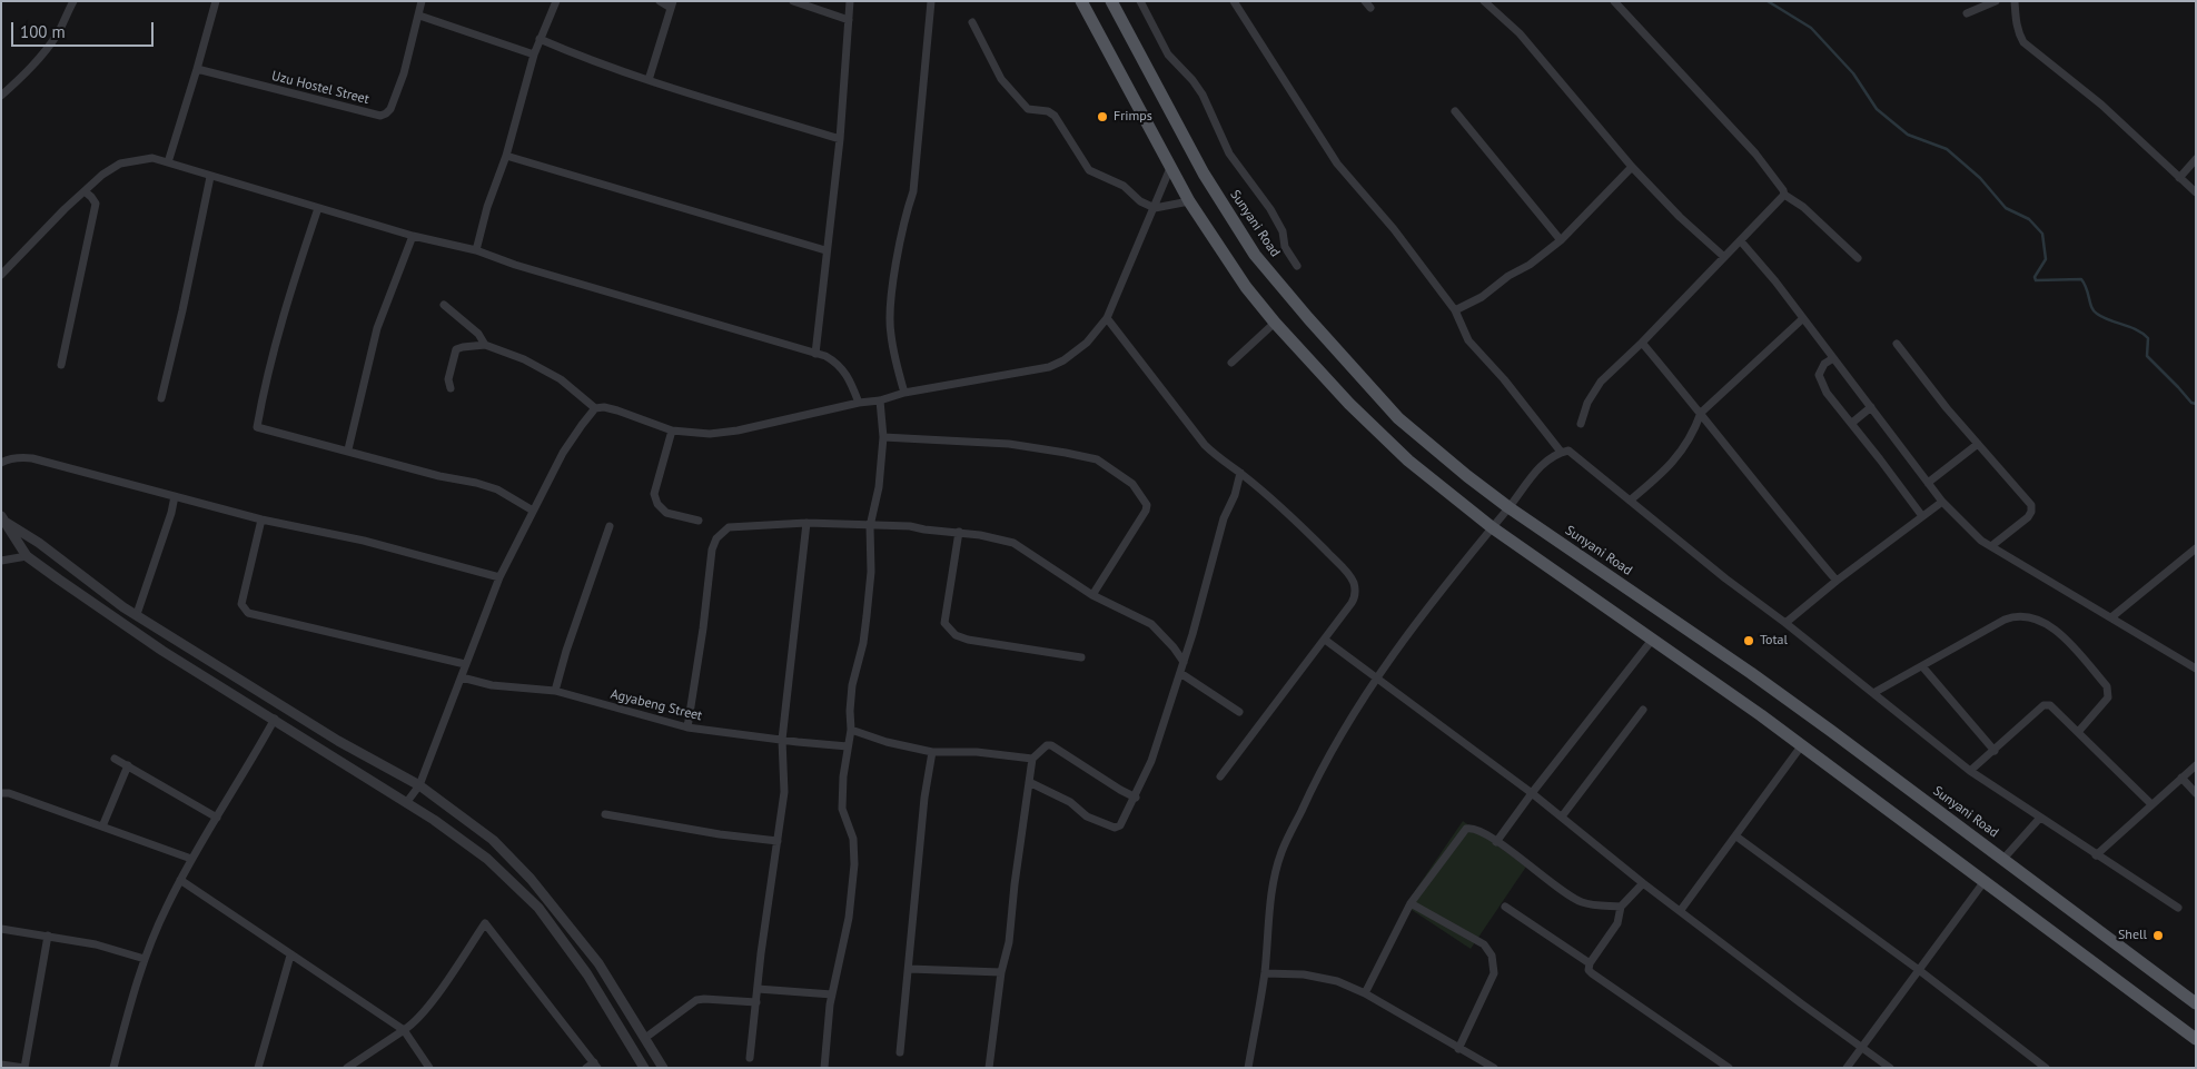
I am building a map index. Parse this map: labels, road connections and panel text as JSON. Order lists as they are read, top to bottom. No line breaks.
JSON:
{"streets":{"main road":["Sunyani Road"],"street":["Uzu Hostel Street","Agyabeng Street"]},"places":["Frimps","Total","Shell"],"scale_bar":"100 m"}
